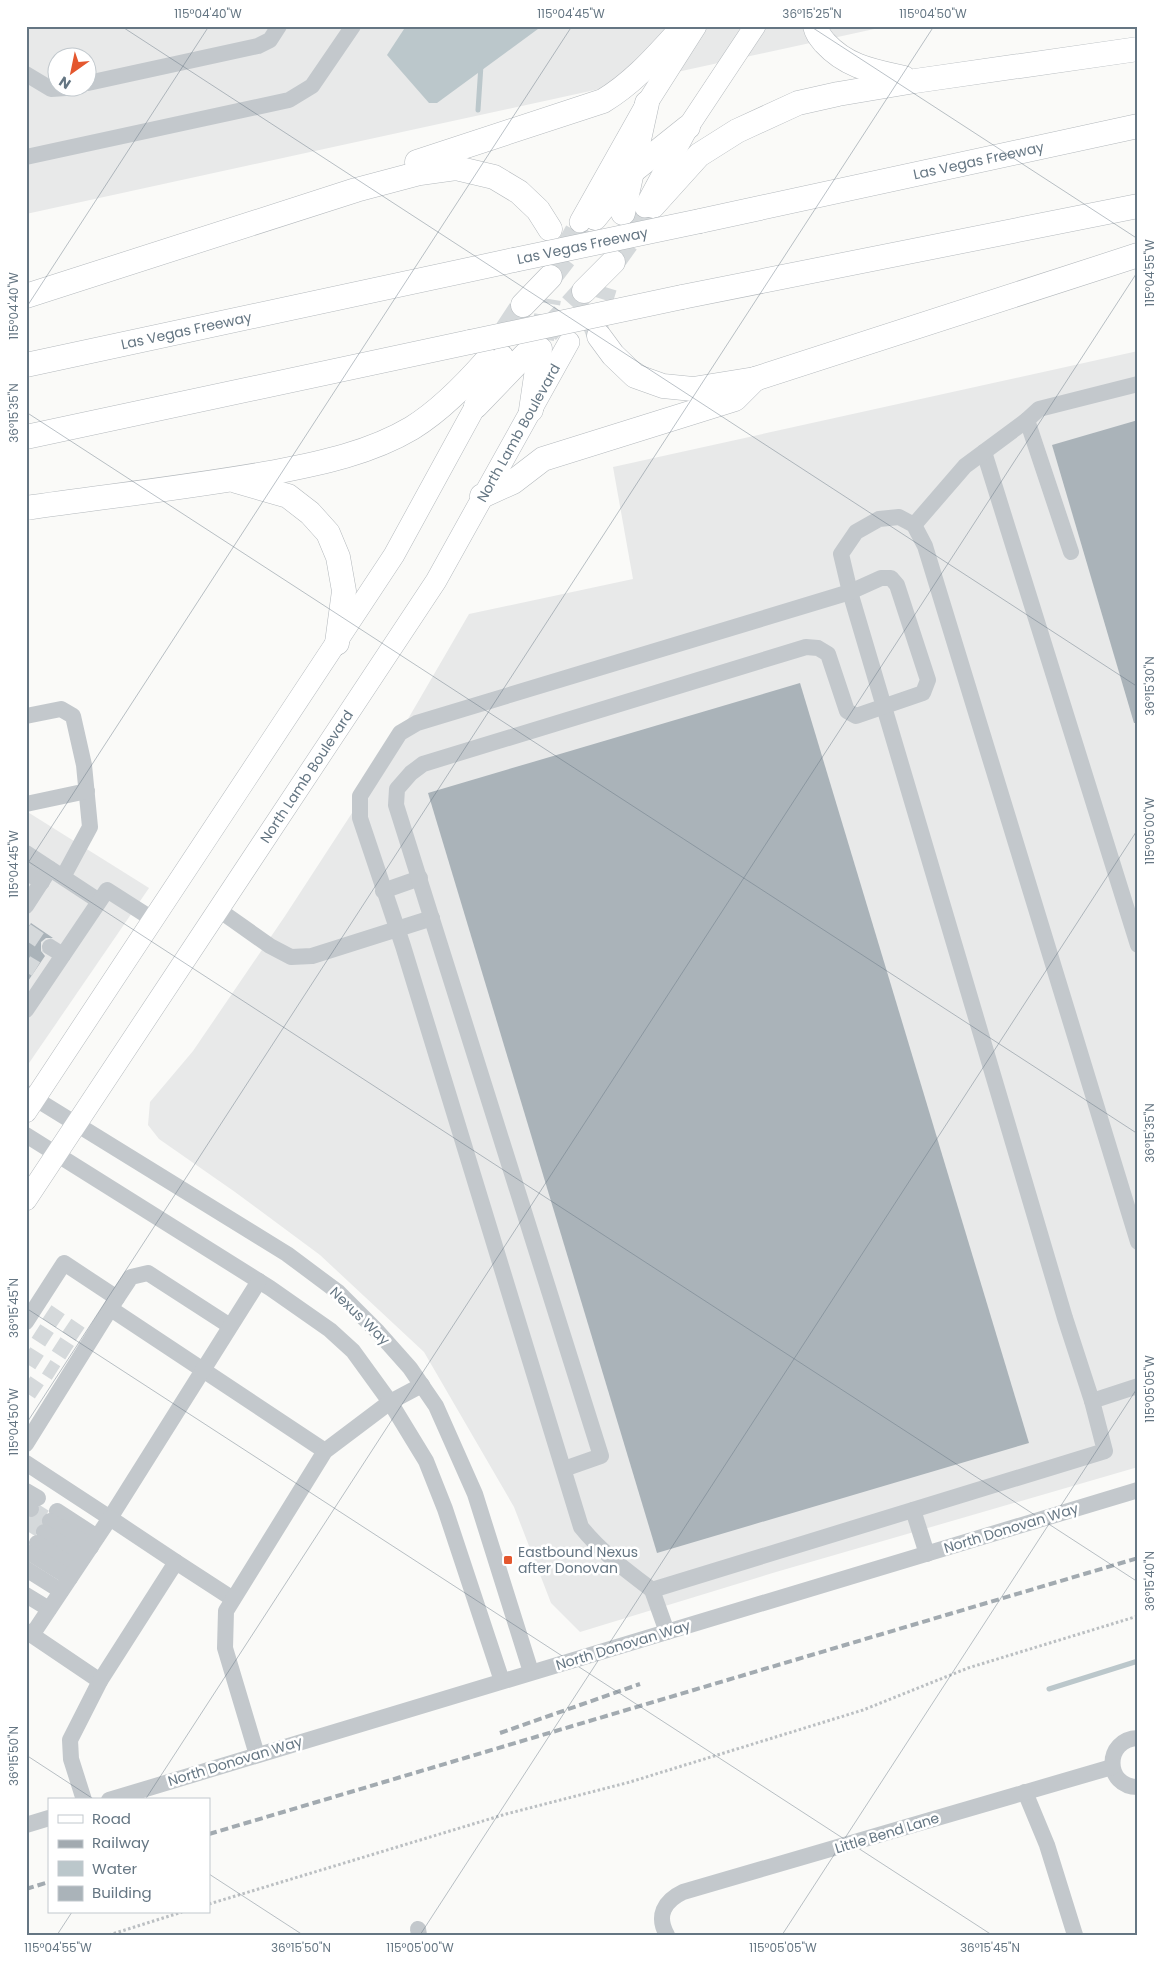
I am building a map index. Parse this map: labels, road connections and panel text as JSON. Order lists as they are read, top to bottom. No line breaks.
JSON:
{"streets":{"highway":["Las Vegas Freeway"],"main road":["North Lamb Boulevard"],"street":["Nexus Way","North Donovan Way","Little Bend Lane"]},"crossings":[["North Lamb Boulevard","Nexus Way"],["Nexus Way","North Donovan Way"]],"places":{"transit":["Eastbound Nexus after Donovan"]},"legend":["Road","Railway","Water","Building"],"north":"bottom left","coordinates":["115°04'40\"W","115°04'45\"W","36°15'25\"N","115°04'50\"W","115°04'55\"W","36°15'35\"N","36°15'30\"N","115°05'00\"W","36°15'45\"N","115°05'05\"W","36°15'40\"N","36°15'50\"N"]}
